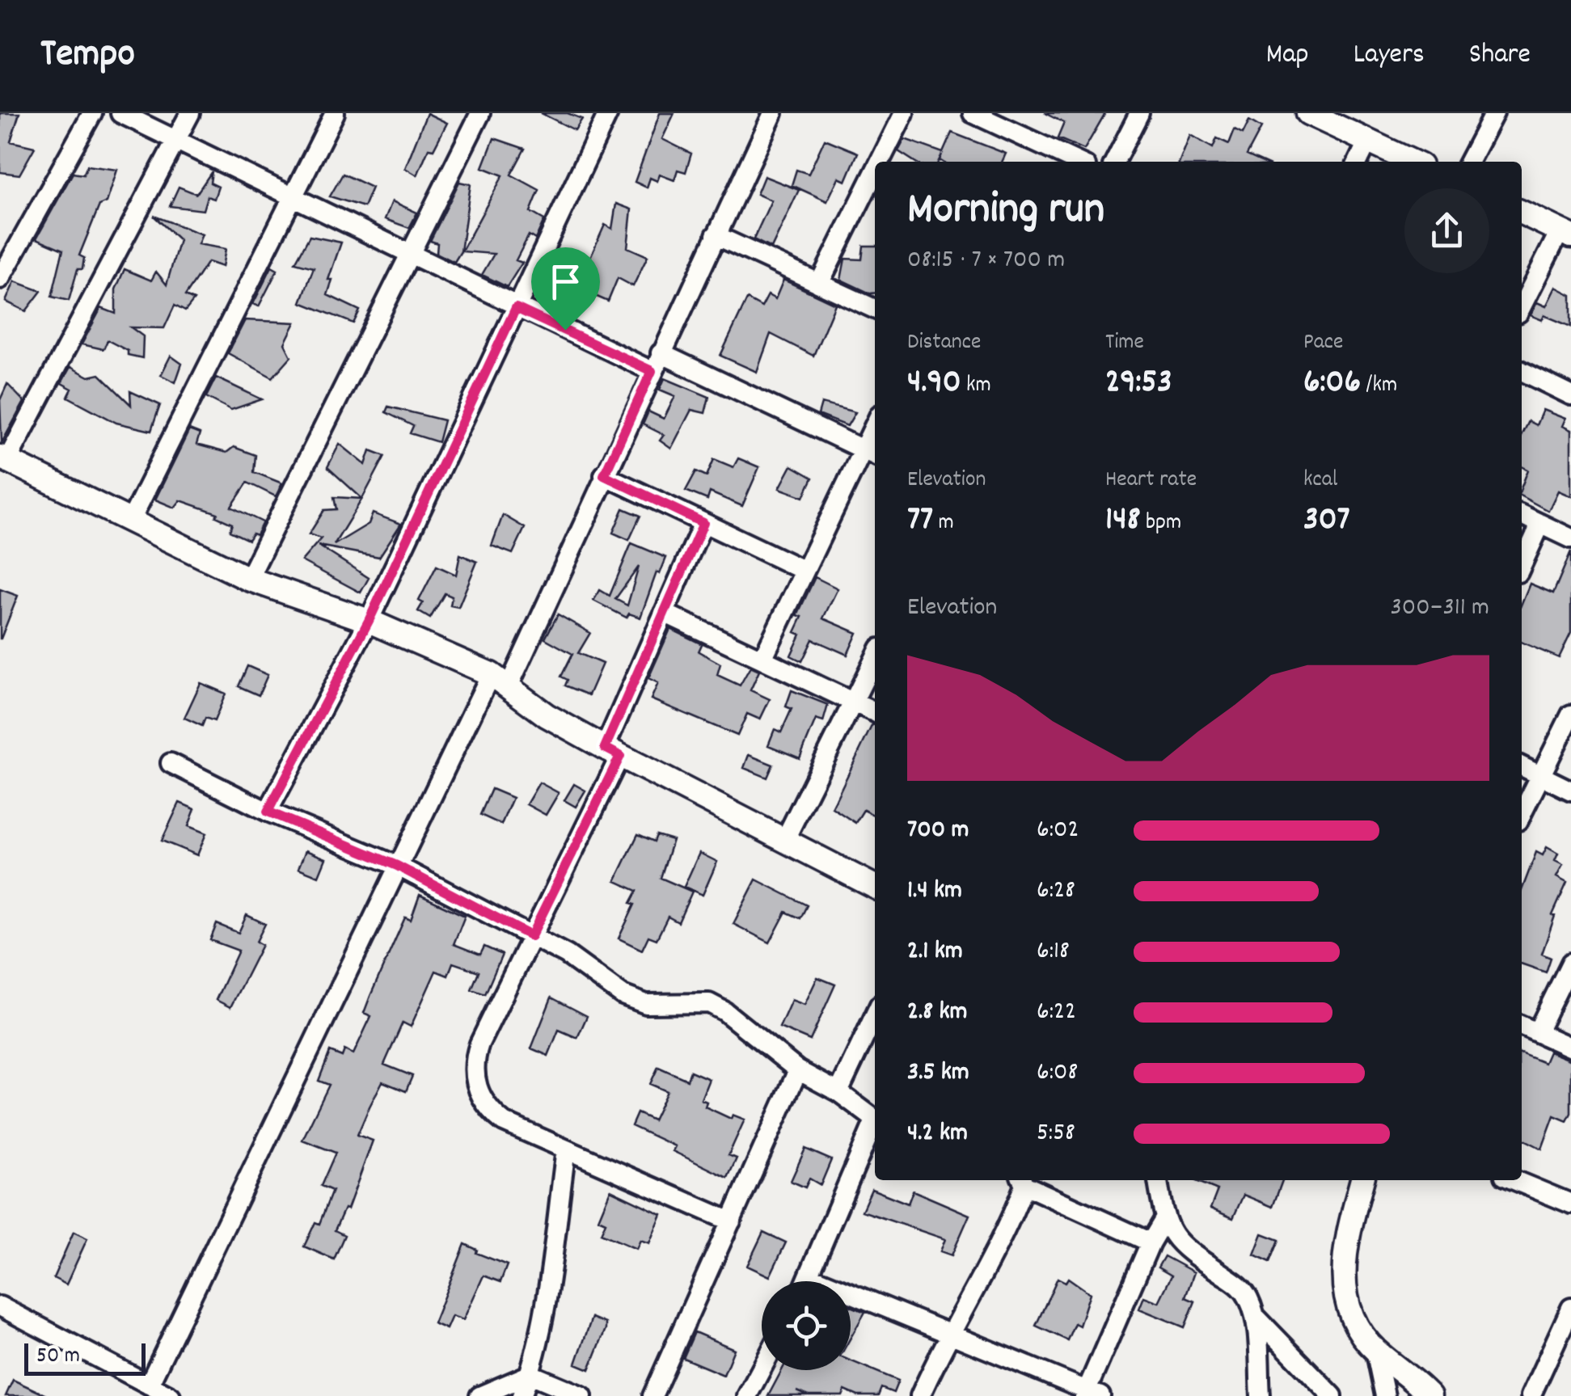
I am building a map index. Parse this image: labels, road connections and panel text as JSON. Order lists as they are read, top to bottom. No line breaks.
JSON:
{"scale_bar":"50 m","page":{"header":"Tempo","nav":["Map","Layers","Share"],"heading":["Morning run","08:15 · 7 × 700 m"],"stats":[["Distance","4.90 km"],["Time","29:53"],["Pace","6:06 /km"],["Elevation","77 m"],["Heart rate","148 bpm"],["kcal","307"]],"chart":["Elevation","300–311 m"],"list":[{"name":"700 m","note":"6:02"},{"name":"1.4 km","note":"6:28"},{"name":"2.1 km","note":"6:18"},{"name":"2.8 km","note":"6:22"},{"name":"3.5 km","note":"6:08"},{"name":"4.2 km","note":"5:58"}],"scale":"50 m"}}
